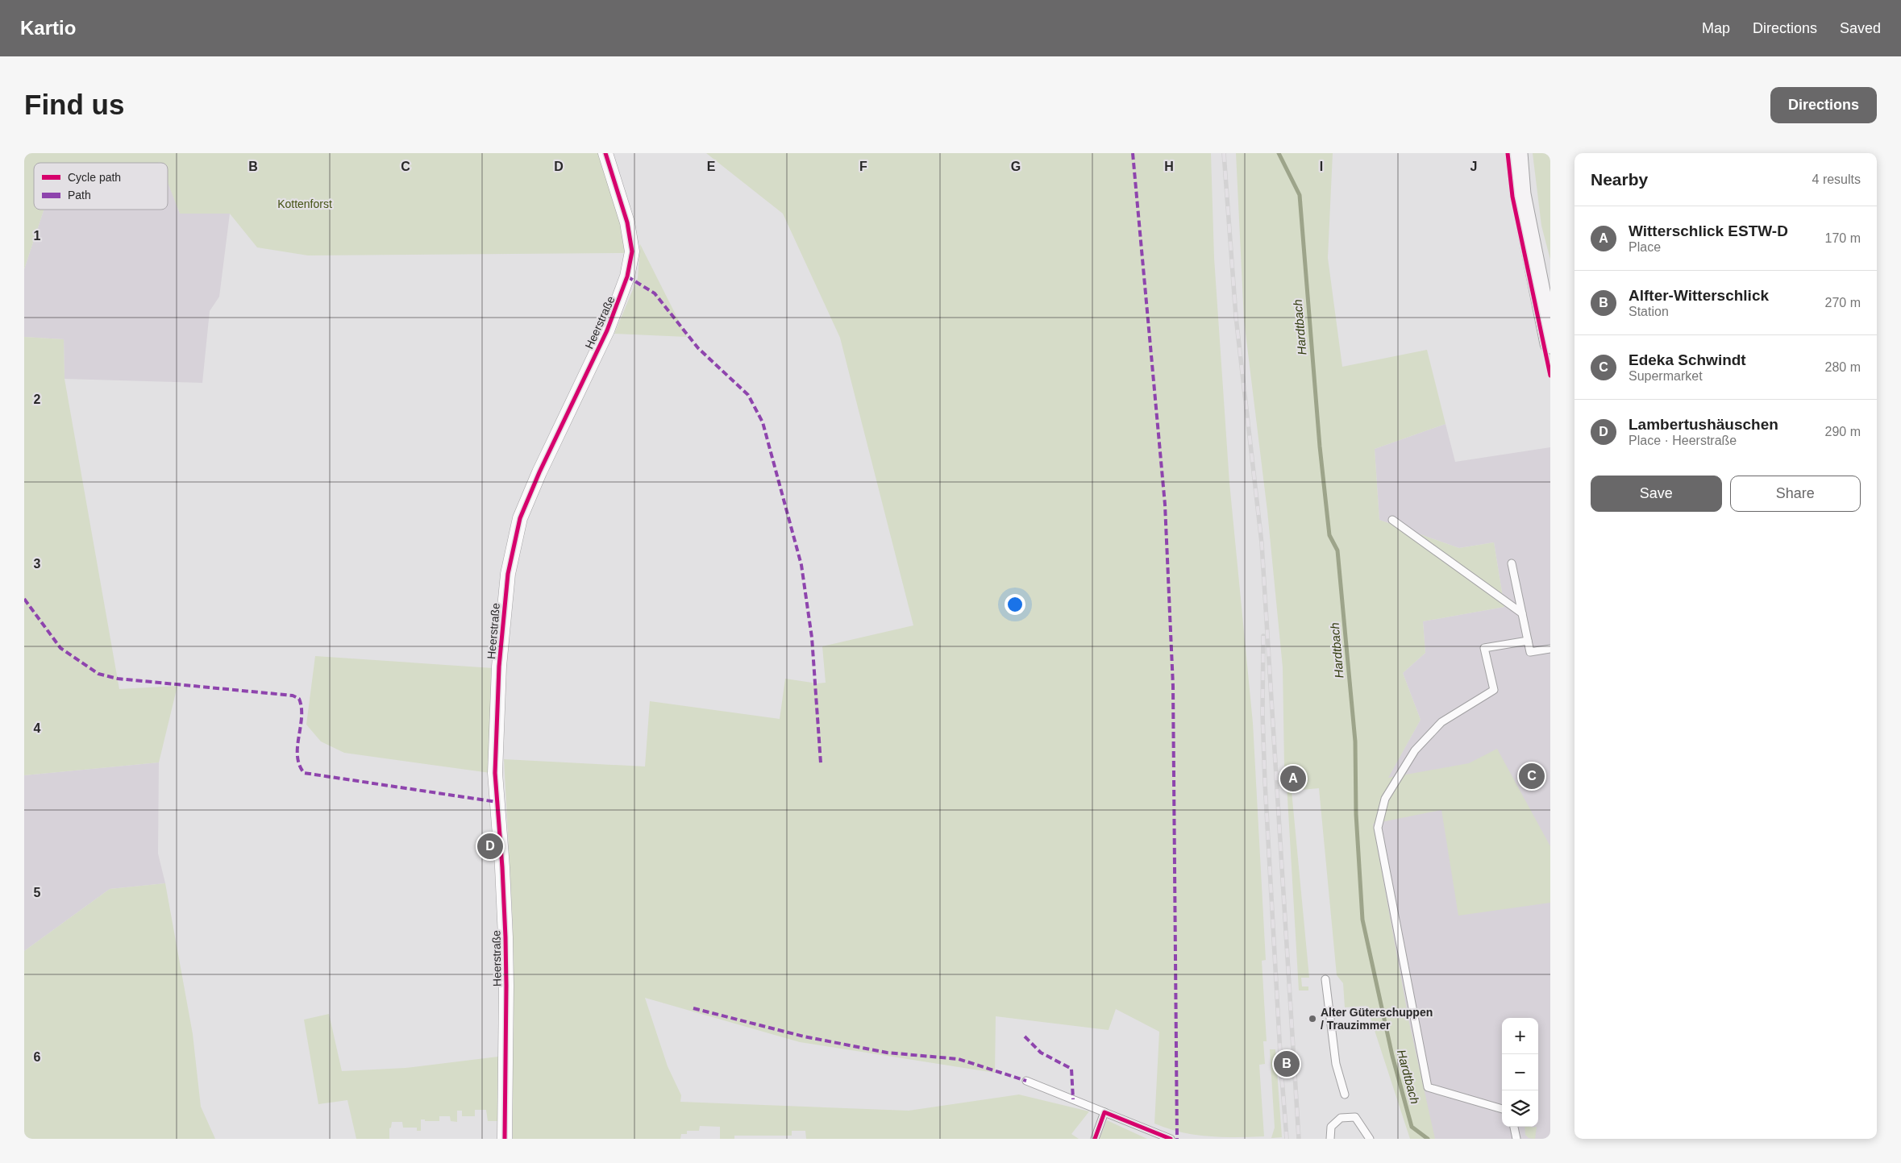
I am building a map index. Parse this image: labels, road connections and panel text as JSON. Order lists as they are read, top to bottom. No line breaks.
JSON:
{"streets":{"street":["Heerstraße"]},"water":["Hardtbach"],"parks":["Kottenforst"],"places":["Alter Güterschuppen / Trauzimmer"],"legend":["Cycle path","Path"],"page":{"header":"Kartio","nav":["Map","Directions","Saved"],"buttons":["Directions",["Save","Share"]],"title":"Find us","heading":["Nearby","4 results"],"list":[{"mark":"A","name":"Witterschlick ESTW-D","note":"Place","value":"170 m"},{"mark":"B","name":"Alfter-Witterschlick","note":"Station","value":"270 m"},{"mark":"C","name":"Edeka Schwindt","note":"Supermarket","value":"280 m"},{"mark":"D","name":"Lambertushäuschen","note":"Place · Heerstraße","value":"290 m"}],"pins":["C","A","D","B"],"map_buttons":["+","−"]},"grid":{"columns":["B","C","D","E","F","G","H","I","J"],"rows":["1","2","3","4","5","6"]}}
